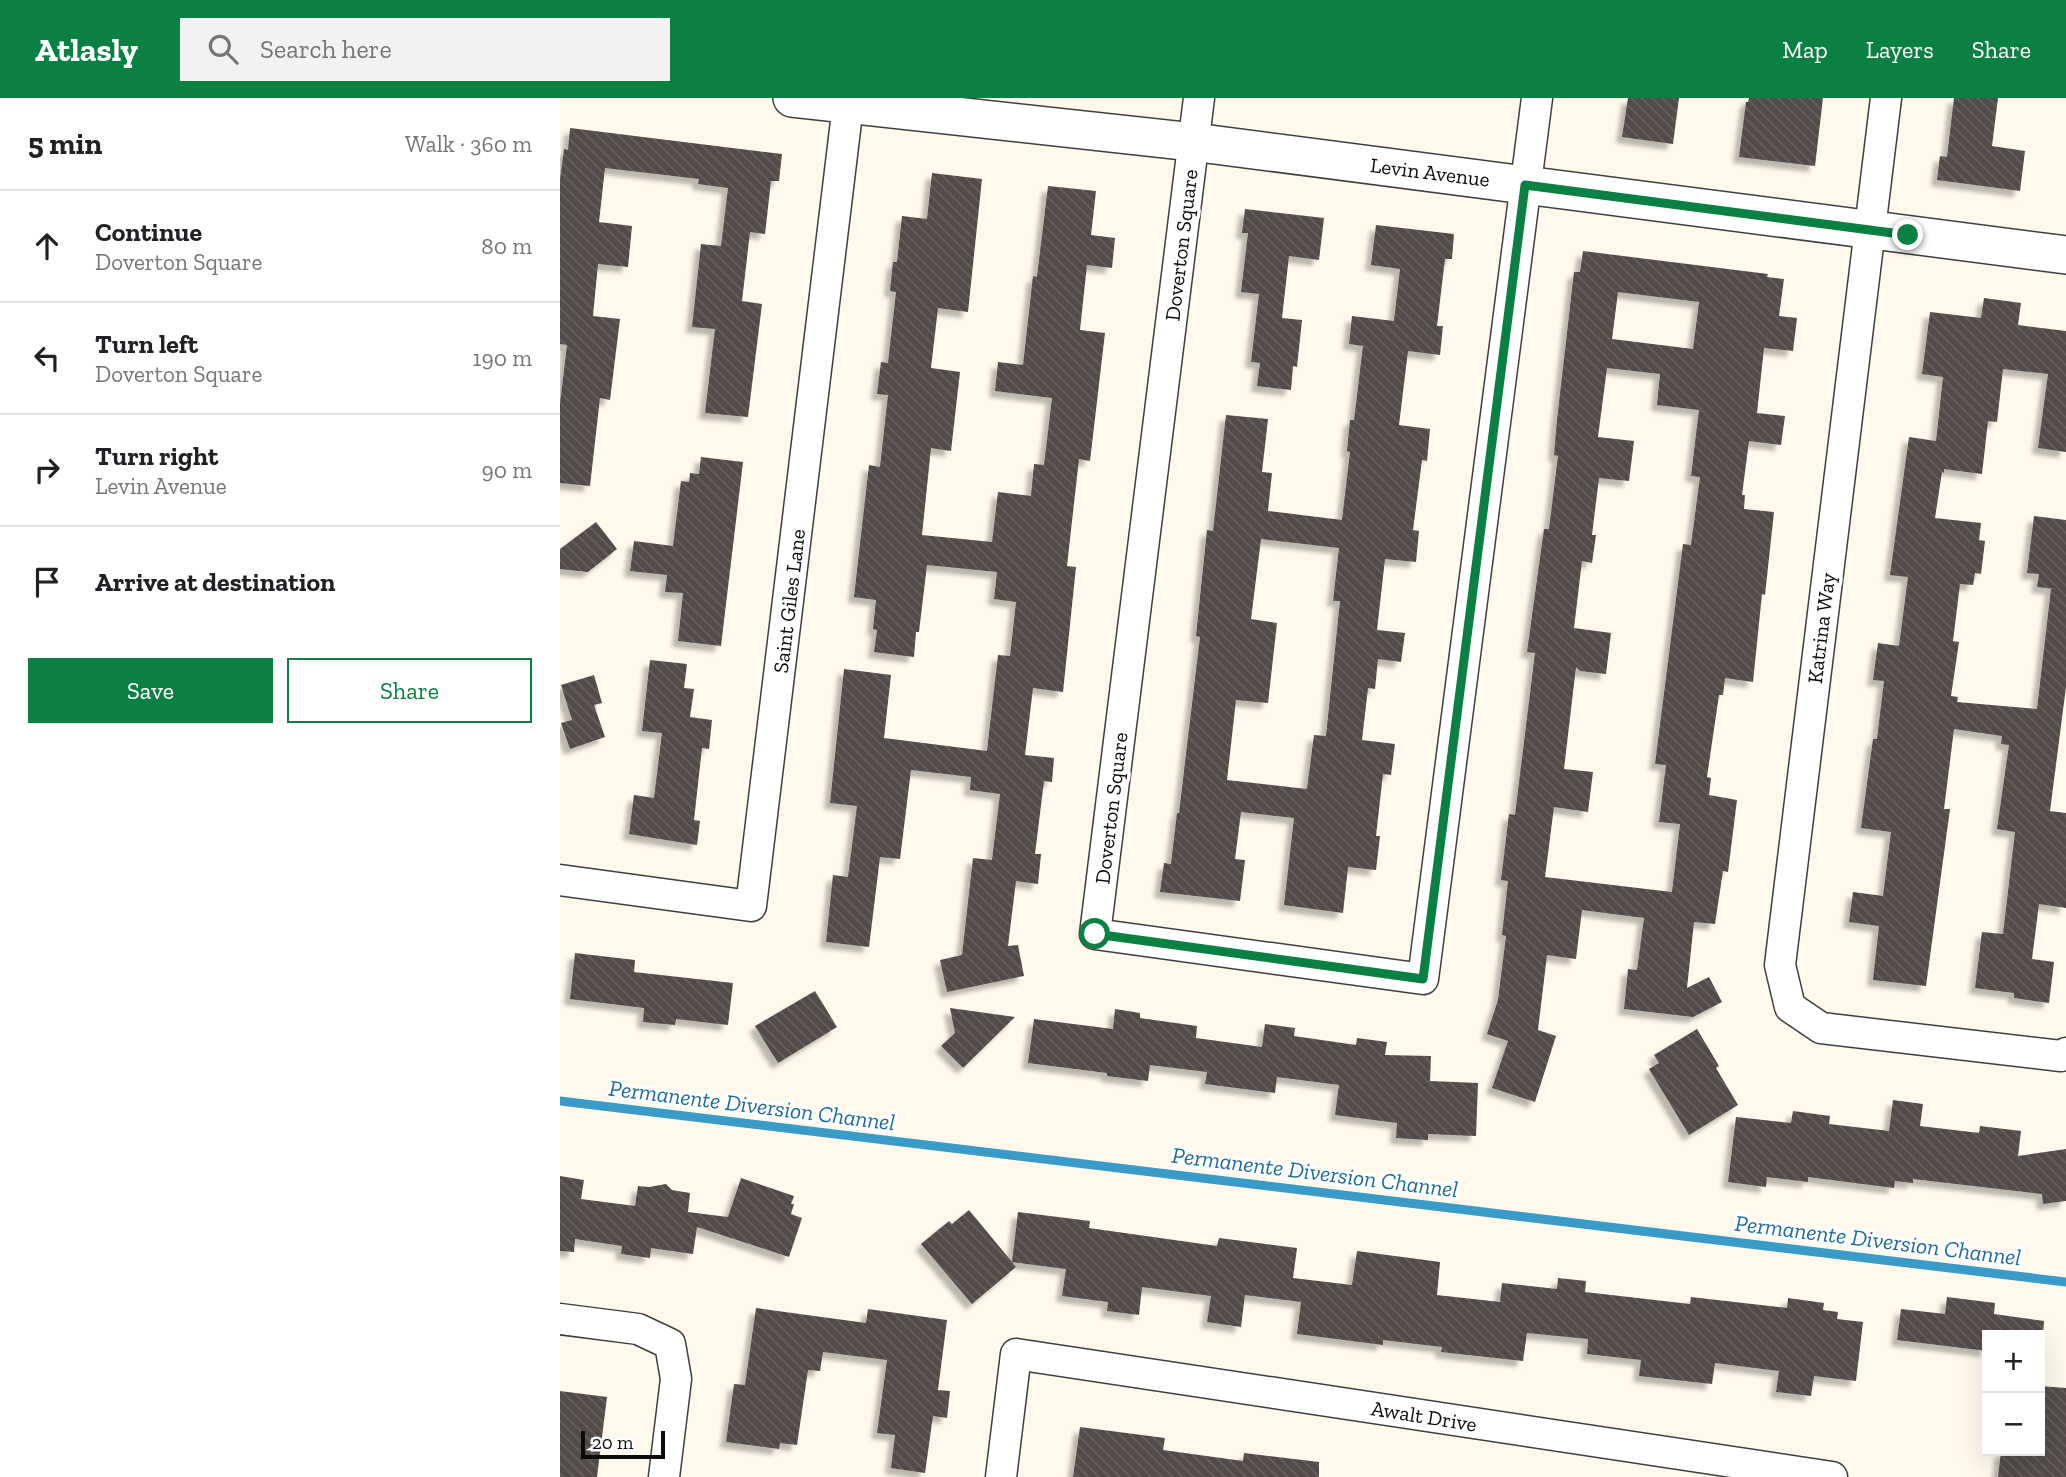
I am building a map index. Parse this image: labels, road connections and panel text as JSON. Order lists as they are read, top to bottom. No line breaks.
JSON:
{"streets":{"street":["Levin Avenue","Doverton Square","Saint Giles Lane","Katrina Way","Awalt Drive"]},"crossings":[["Levin Avenue","Doverton Square"],["Levin Avenue","Saint Giles Lane"],["Levin Avenue","Katrina Way"]],"water":["Permanente Diversion Channel"],"scale_bar":"20 m","page":{"header":"Atlasly","search":"Search here","nav":["Map","Layers","Share"],"heading":["5 min","Walk · 360 m"],"list":[["Continue","Doverton Square","80 m"],["Turn left","Doverton Square","190 m"],["Turn right","Levin Avenue","90 m"],"Arrive at destination"],"buttons":["Save","Share"],"map_buttons":["+","−"],"scale":"20 m"}}
